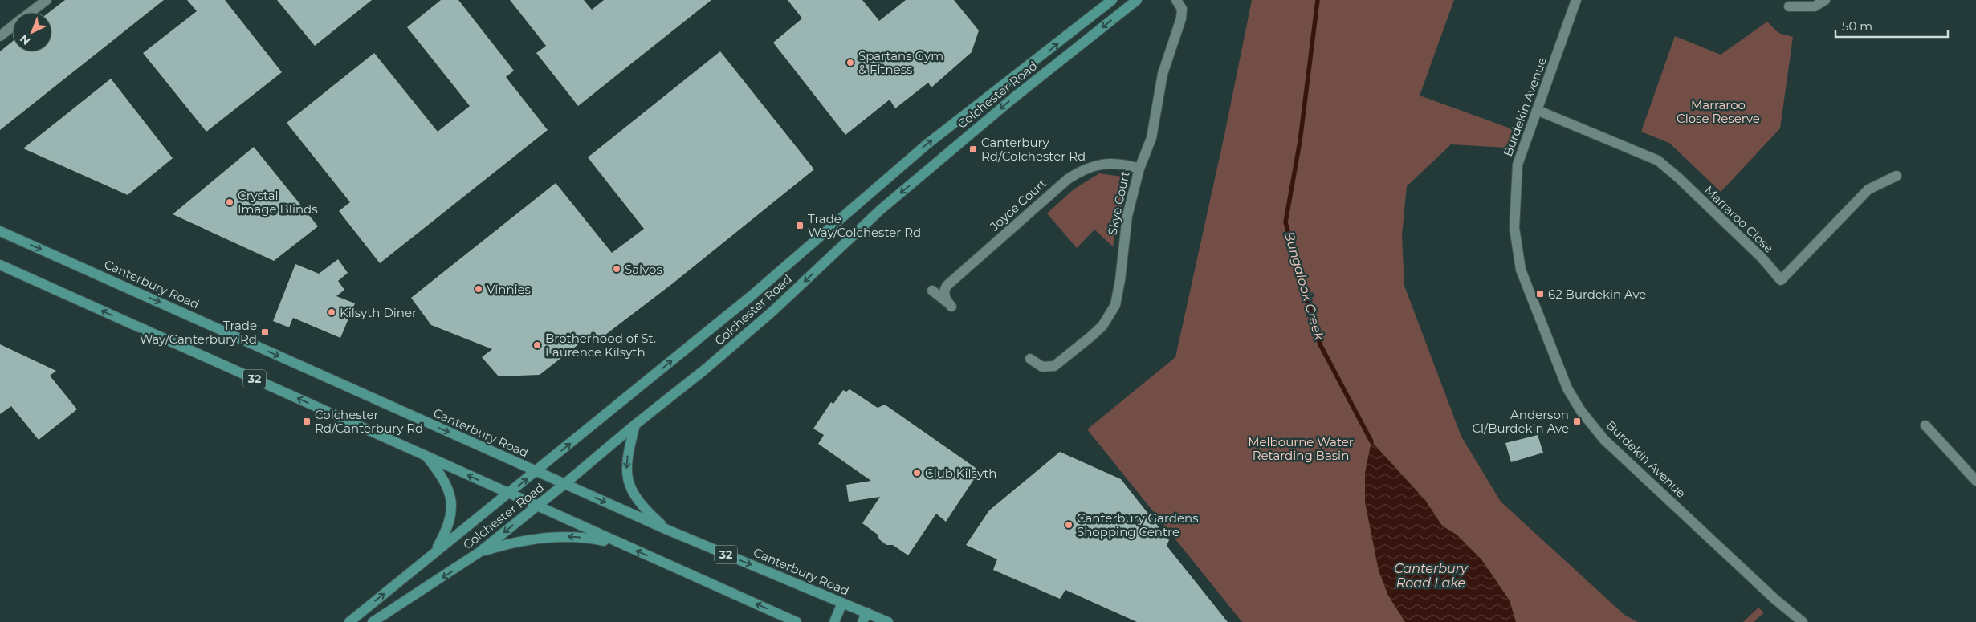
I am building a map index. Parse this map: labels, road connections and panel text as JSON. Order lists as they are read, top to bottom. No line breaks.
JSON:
{"streets":{"main road":["Colchester Road","Canterbury Road","32"],"street":["Burdekin Avenue","Skye Court","Joyce Court","Marraroo Close"]},"crossings":[["Colchester Road","Canterbury Road"],["Colchester Road","32"],["Burdekin Avenue","Marraroo Close"],["Skye Court","Joyce Court"]],"water":["Bungalook Creek","Canterbury Road Lake"],"parks":["Marraroo Close Reserve","Melbourne Water Retarding Basin"],"places":{"other":["Spartans Gym & Fitness","Crystal Image Blinds","Salvos","Vinnies","Kilsyth Diner","Brotherhood of St. Laurence Kilsyth","Club Kilsyth","Canterbury Gardens Shopping Centre"],"transit":["Canterbury Rd/Colchester Rd","Trade Way/Colchester Rd","62 Burdekin Ave","Trade Way/Canterbury Rd","Colchester Rd/Canterbury Rd","Anderson Cl/Burdekin Ave"]},"scale_bar":"50 m","north":"bottom left"}
